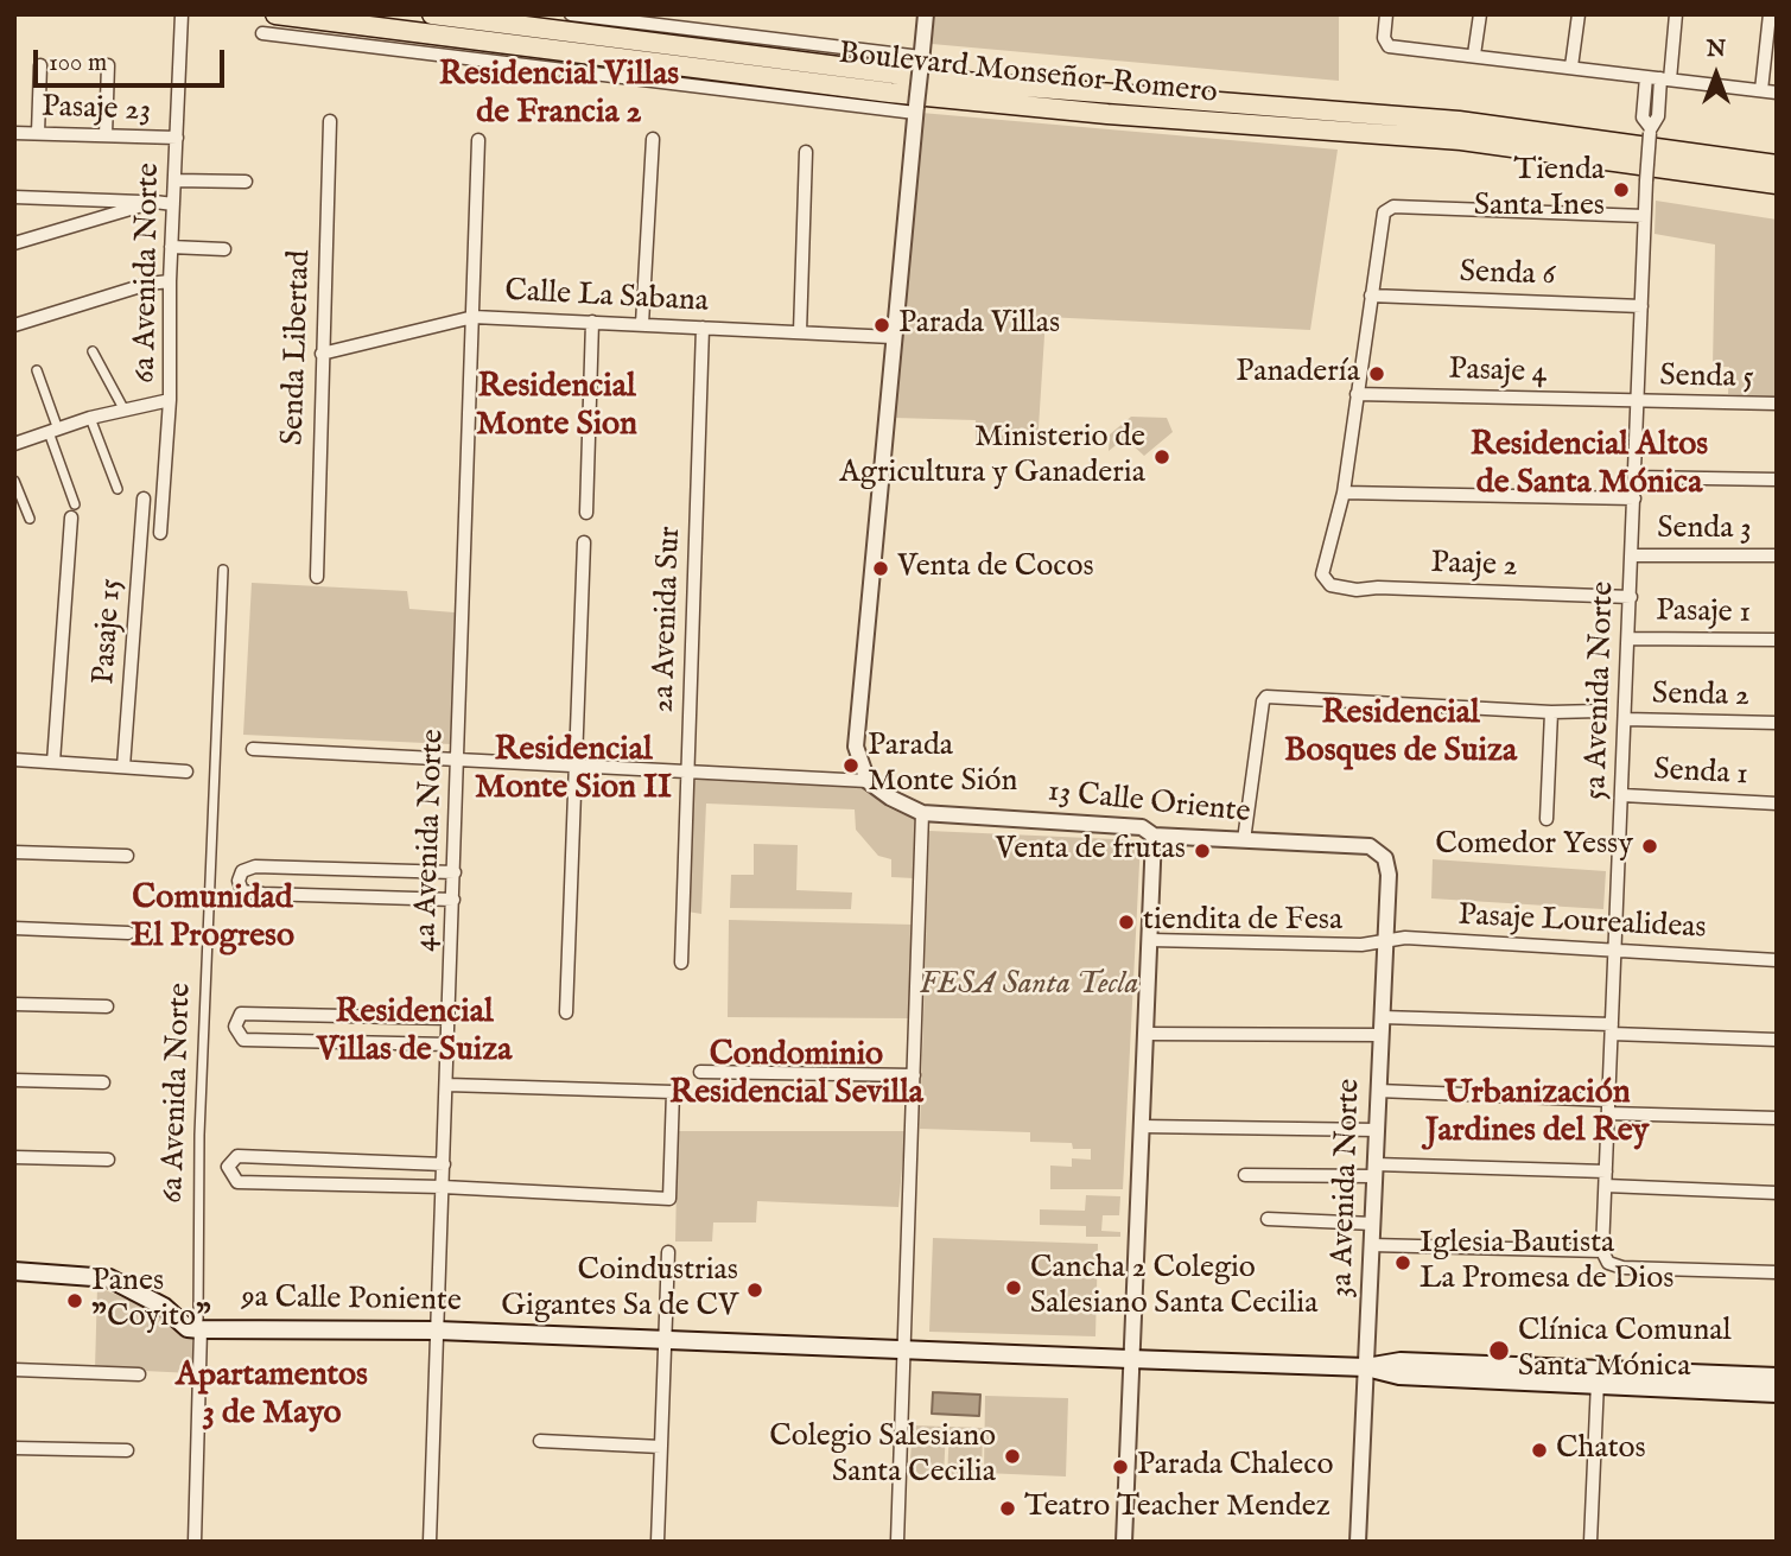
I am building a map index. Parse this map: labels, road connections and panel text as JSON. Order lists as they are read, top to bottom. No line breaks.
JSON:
{"streets":{"highway":["Boulevard Monseñor Romero"],"main road":["9a Calle Poniente"],"street":["Pasaje 23","6a Avenida Norte","Senda 6","Calle La Sabana","Senda Libertad","Pasaje 4","Senda 5","Senda 3","Paaje 2","Pasaje 1","2a Avenida Sur","Pasaje 15","5a Avenida Norte","Senda 2","Senda 1","13 Calle Oriente","4a Avenida Norte","Pasaje Lourealideas","3a Avenida Norte"]},"crossings":[["Pasaje 23","6a Avenida Norte"],["6a Avenida Norte","9a Calle Poniente"],["Senda 6","5a Avenida Norte"],["Calle La Sabana","Senda Libertad"],["Calle La Sabana","2a Avenida Sur"],["Calle La Sabana","4a Avenida Norte"],["Pasaje 4","Senda 5"],["Pasaje 4","5a Avenida Norte"],["Senda 5","5a Avenida Norte"],["Senda 3","5a Avenida Norte"],["Paaje 2","5a Avenida Norte"],["Pasaje 1","5a Avenida Norte"],["5a Avenida Norte","Senda 2"],["5a Avenida Norte","Senda 1"],["5a Avenida Norte","Pasaje Lourealideas"],["13 Calle Oriente","3a Avenida Norte"],["4a Avenida Norte","9a Calle Poniente"],["Pasaje Lourealideas","3a Avenida Norte"],["3a Avenida Norte","9a Calle Poniente"]],"districts":["Residencial Villas de Francia 2","Residencial Monte Sion","Residencial Altos de Santa Mónica","Residencial Bosques de Suiza","Residencial Monte Sion II","Comunidad El Progreso","Residencial Villas de Suiza","Condominio Residencial Sevilla","Urbanización Jardines del Rey","Apartamentos 3 de Mayo"],"parks":["FESA Santa Tecla"],"places":["Tienda Santa Ines","Parada Villas","Panadería","Ministerio de Agricultura y Ganaderia","Venta de Cocos","Parada Monte Sión","Comedor Yessy","Venta de frutas","tiendita de Fesa","Iglesia Bautista La Promesa de Dios","Cancha 2 Colegio Salesiano Santa Cecilia","Coindustrias Gigantes Sa de CV","Panes \"Coyito\"","Clínica Comunal Santa Mónica","Chatos","Colegio Salesiano Santa Cecilia","Parada Chaleco","Teatro Teacher Mendez"],"scale_bar":"100 m","north":"top"}
